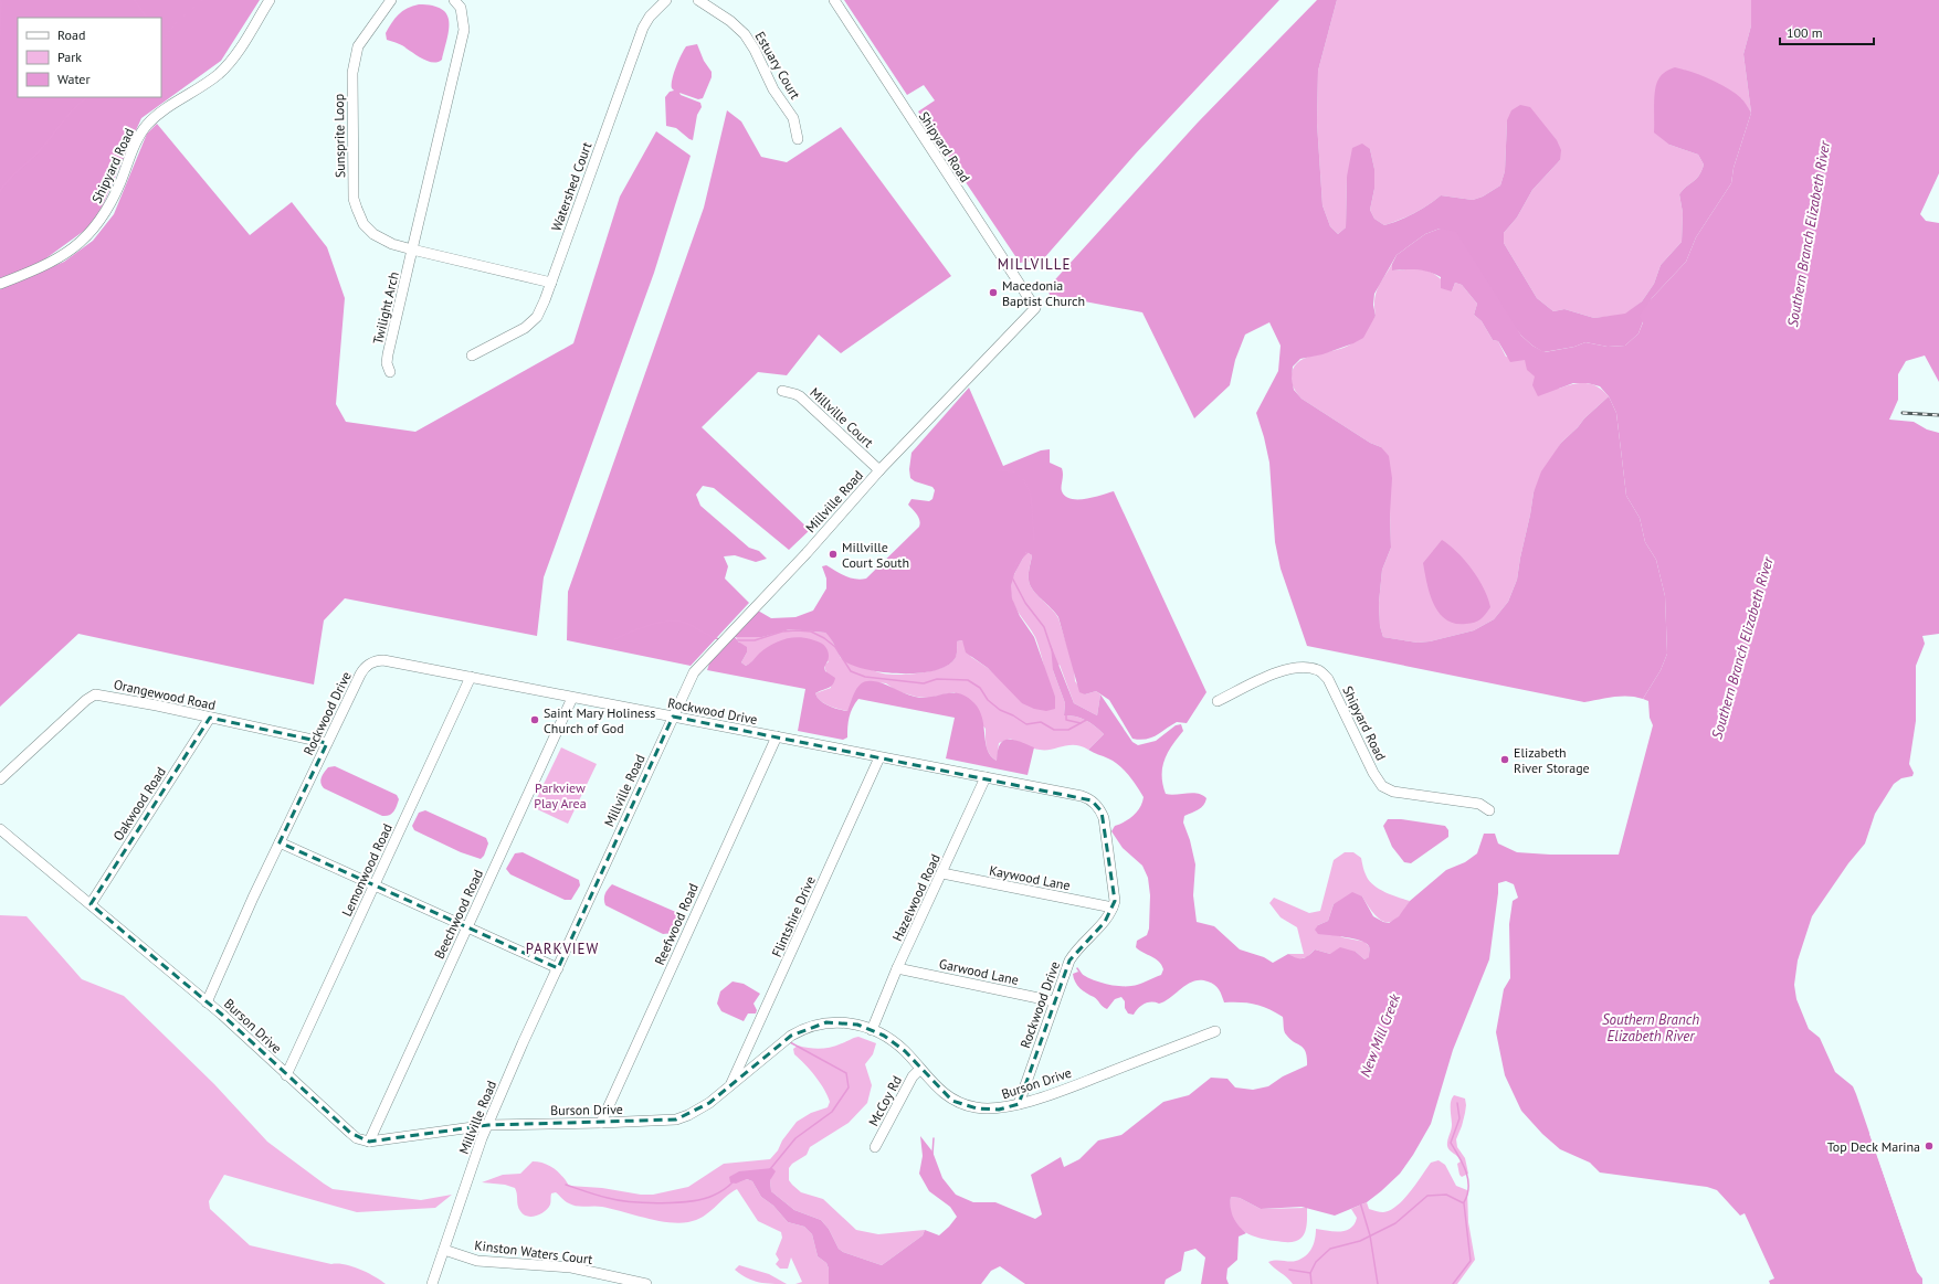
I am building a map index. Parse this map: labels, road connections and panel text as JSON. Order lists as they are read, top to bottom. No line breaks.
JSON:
{"streets":{"street":["Estuary Court","Sunsprite Loop","Shipyard Road","Watershed Court","Twilight Arch","Millville Court","Millville Road","Orangewood Road","Rockwood Drive","Oakwood Road","Lemonwood Road","Kaywood Lane","Hazelwood Road","Beechwood Road","Flintshire Drive","Reefwood Road","Garwood Lane","Burson Drive","McCoy Rd","Kinston Waters Court"]},"crossings":[["Sunsprite Loop","Watershed Court"],["Sunsprite Loop","Twilight Arch"],["Shipyard Road","Millville Road"],["Millville Court","Millville Road"],["Millville Road","Rockwood Drive"],["Millville Road","Burson Drive"],["Millville Road","Kinston Waters Court"],["Orangewood Road","Rockwood Drive"],["Orangewood Road","Oakwood Road"],["Rockwood Drive","Lemonwood Road"],["Rockwood Drive","Kaywood Lane"],["Rockwood Drive","Hazelwood Road"],["Rockwood Drive","Beechwood Road"],["Rockwood Drive","Flintshire Drive"],["Rockwood Drive","Reefwood Road"],["Rockwood Drive","Garwood Lane"],["Rockwood Drive","Burson Drive"],["Oakwood Road","Burson Drive"],["Lemonwood Road","Burson Drive"],["Kaywood Lane","Hazelwood Road"],["Hazelwood Road","Garwood Lane"],["Hazelwood Road","Burson Drive"],["Beechwood Road","Burson Drive"],["Flintshire Drive","Burson Drive"],["Reefwood Road","Burson Drive"],["Burson Drive","McCoy Rd"]],"districts":["MILLVILLE","PARKVIEW"],"water":["Southern Branch Elizabeth River","New Mill Creek"],"parks":["Parkview Play Area"],"places":["Macedonia Baptist Church","Millville Court South","Saint Mary Holiness Church of God","Elizabeth River Storage","Top Deck Marina"],"legend":["Road","Park","Water"],"scale_bar":"100 m"}
